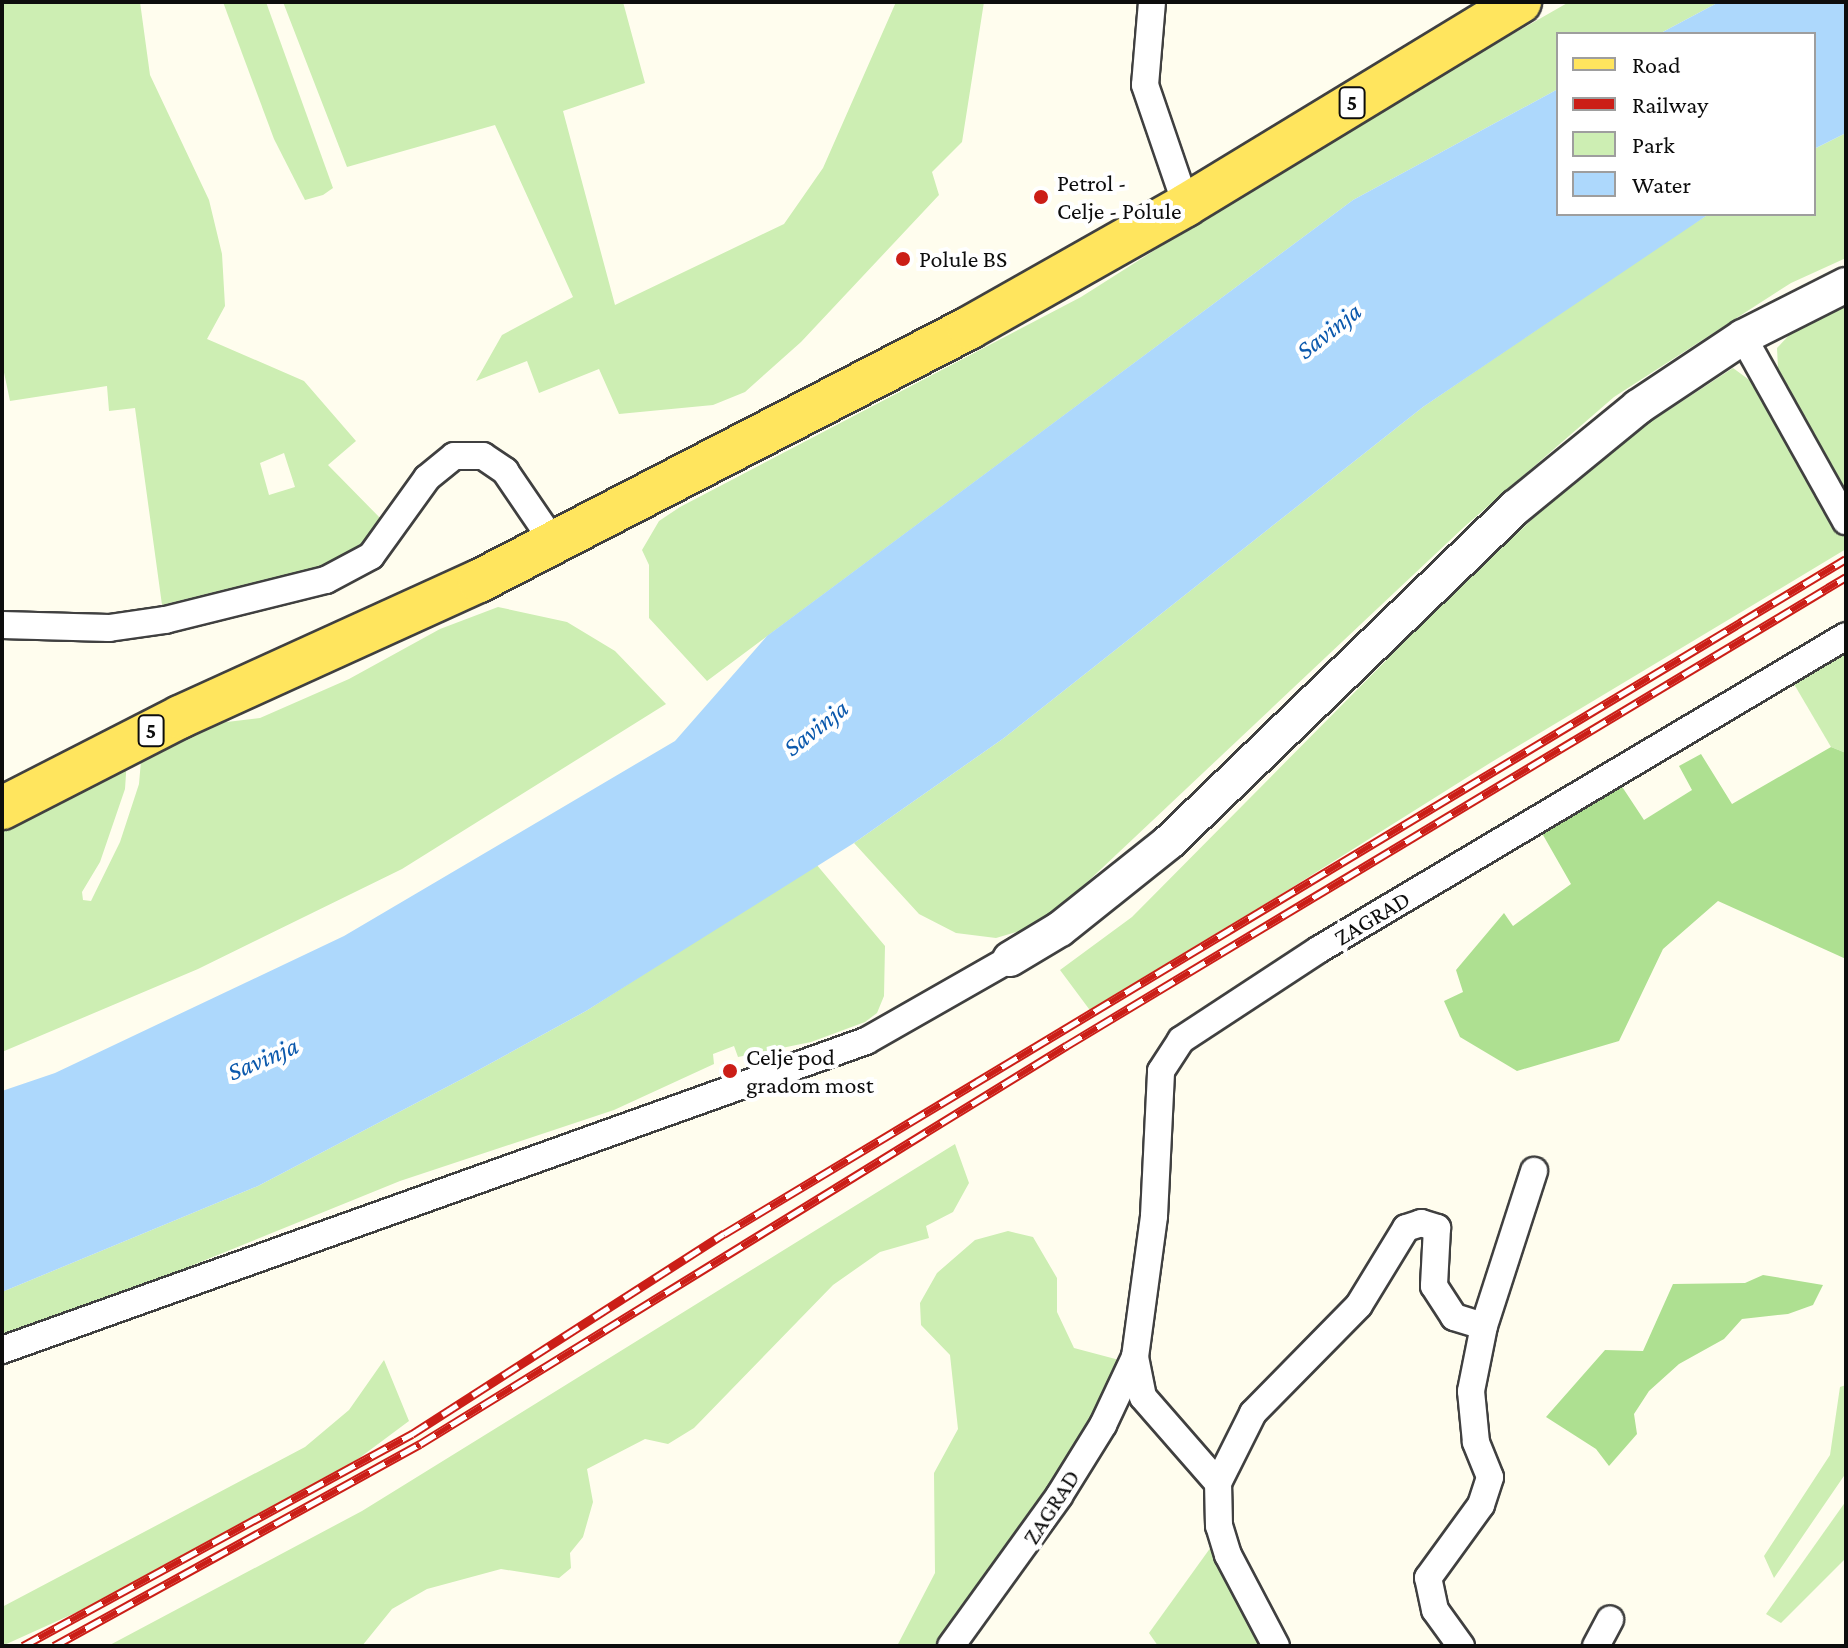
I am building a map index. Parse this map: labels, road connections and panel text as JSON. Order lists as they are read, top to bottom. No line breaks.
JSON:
{"streets":{"main road":["5"],"street":["ZAGRAD"]},"water":["Savinja"],"places":["Petrol - Celje - Polule","Polule BS","Celje pod gradom most"],"legend":["Road","Railway","Park","Water"]}
